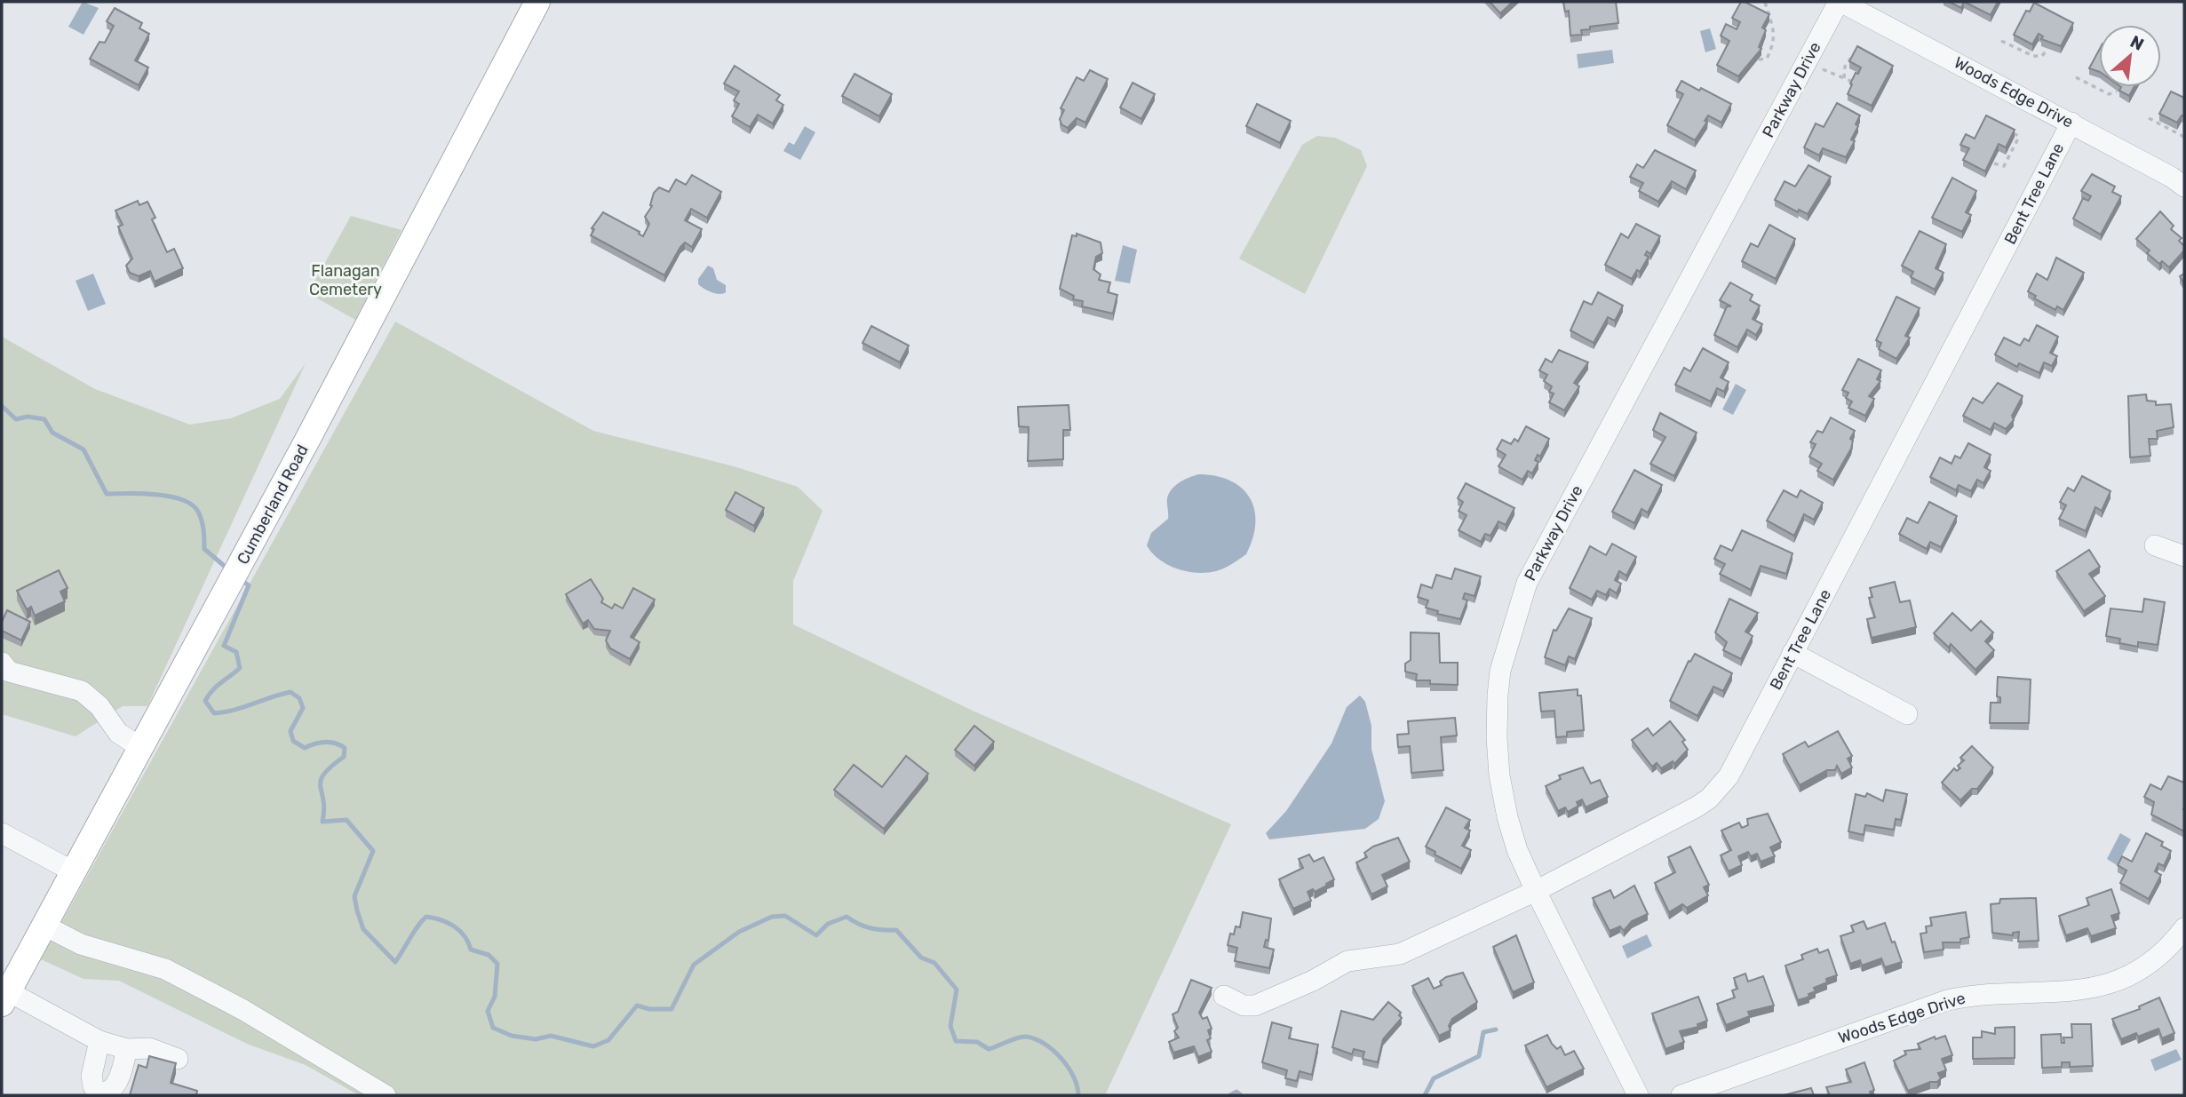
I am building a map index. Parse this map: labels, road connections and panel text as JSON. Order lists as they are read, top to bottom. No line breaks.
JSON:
{"streets":{"main road":["Cumberland Road"],"street":["Parkway Drive","Woods Edge Drive","Bent Tree Lane"]},"crossings":[["Parkway Drive","Woods Edge Drive"],["Parkway Drive","Bent Tree Lane"],["Woods Edge Drive","Bent Tree Lane"]],"parks":["Flanagan Cemetery"],"north":"top right"}
